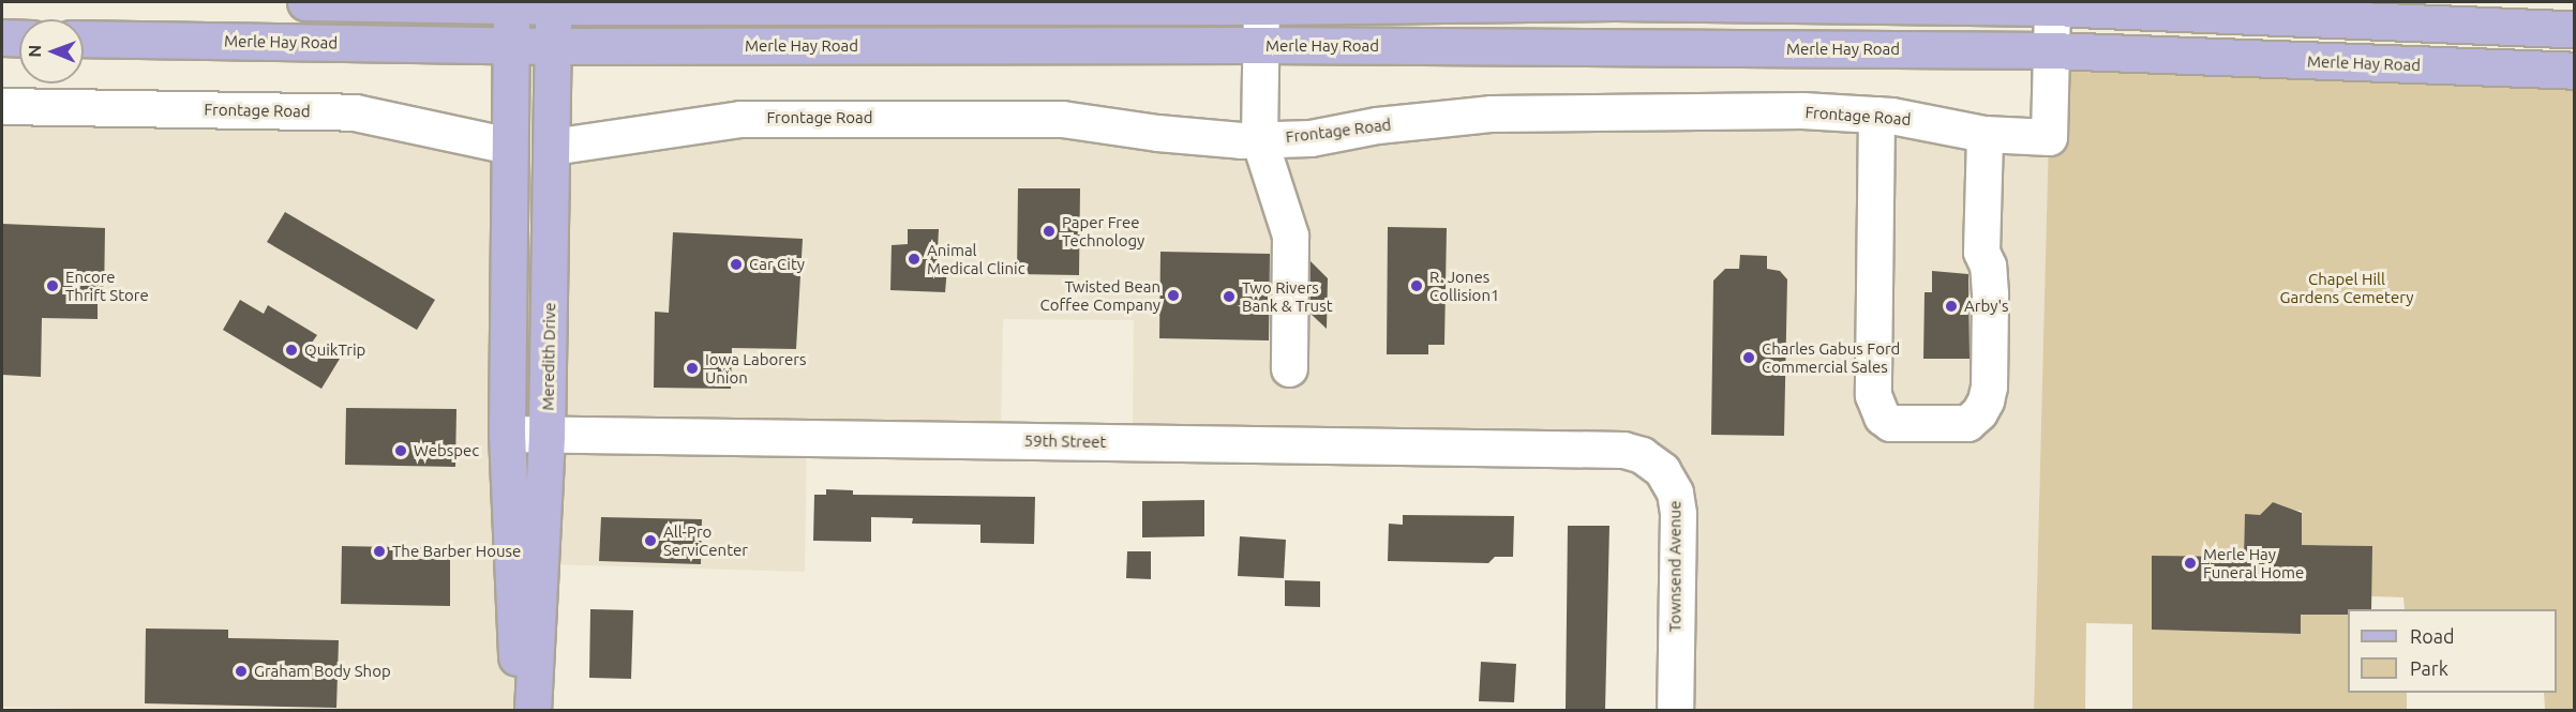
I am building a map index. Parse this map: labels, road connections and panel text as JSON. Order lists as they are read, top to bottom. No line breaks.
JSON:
{"streets":{"main road":["Merle Hay Road","Meredith Drive"],"street":["Frontage Road","59th Street","Townsend Avenue"]},"crossings":[["Merle Hay Road","Frontage Road"],["Merle Hay Road","Meredith Drive"],["Frontage Road","Meredith Drive"],["Meredith Drive","59th Street"],["59th Street","Townsend Avenue"]],"parks":["Chapel Hill Gardens Cemetery"],"places":["Paper Free Technology","Animal Medical Clinic","Car City","Encore Thrift Store","R. Jones Collision1","Twisted Bean Coffee Company","Two Rivers Bank & Trust","Arby's","QuikTrip","Charles Gabus Ford Commercial Sales","Iowa Laborers Union","Webspec","All-Pro ServiCenter","The Barber House","Merle Hay Funeral Home","Graham Body Shop"],"legend":["Road","Park"],"north":"left"}
